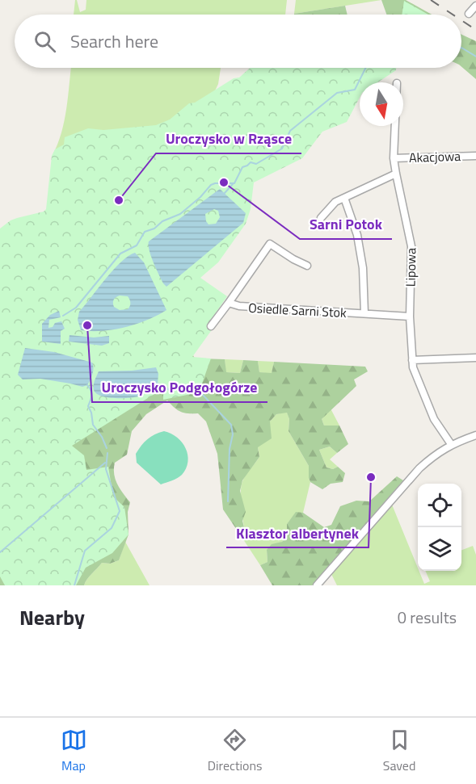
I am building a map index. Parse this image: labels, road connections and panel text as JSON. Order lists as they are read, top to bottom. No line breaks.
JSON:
{"streets":{"street":["Akacjowa","Lipowa","Osiedle Sarni Stok"]},"crossings":[["Akacjowa","Lipowa"],["Lipowa","Osiedle Sarni Stok"]],"places":["Sarni Potok","Uroczysko w Rząsce","Uroczysko Podgołogórze","Klasztor albertynek"],"north":"bottom","page":{"search":"Search here","heading":["Nearby","0 results"],"nav":["Map","Directions","Saved"]}}
